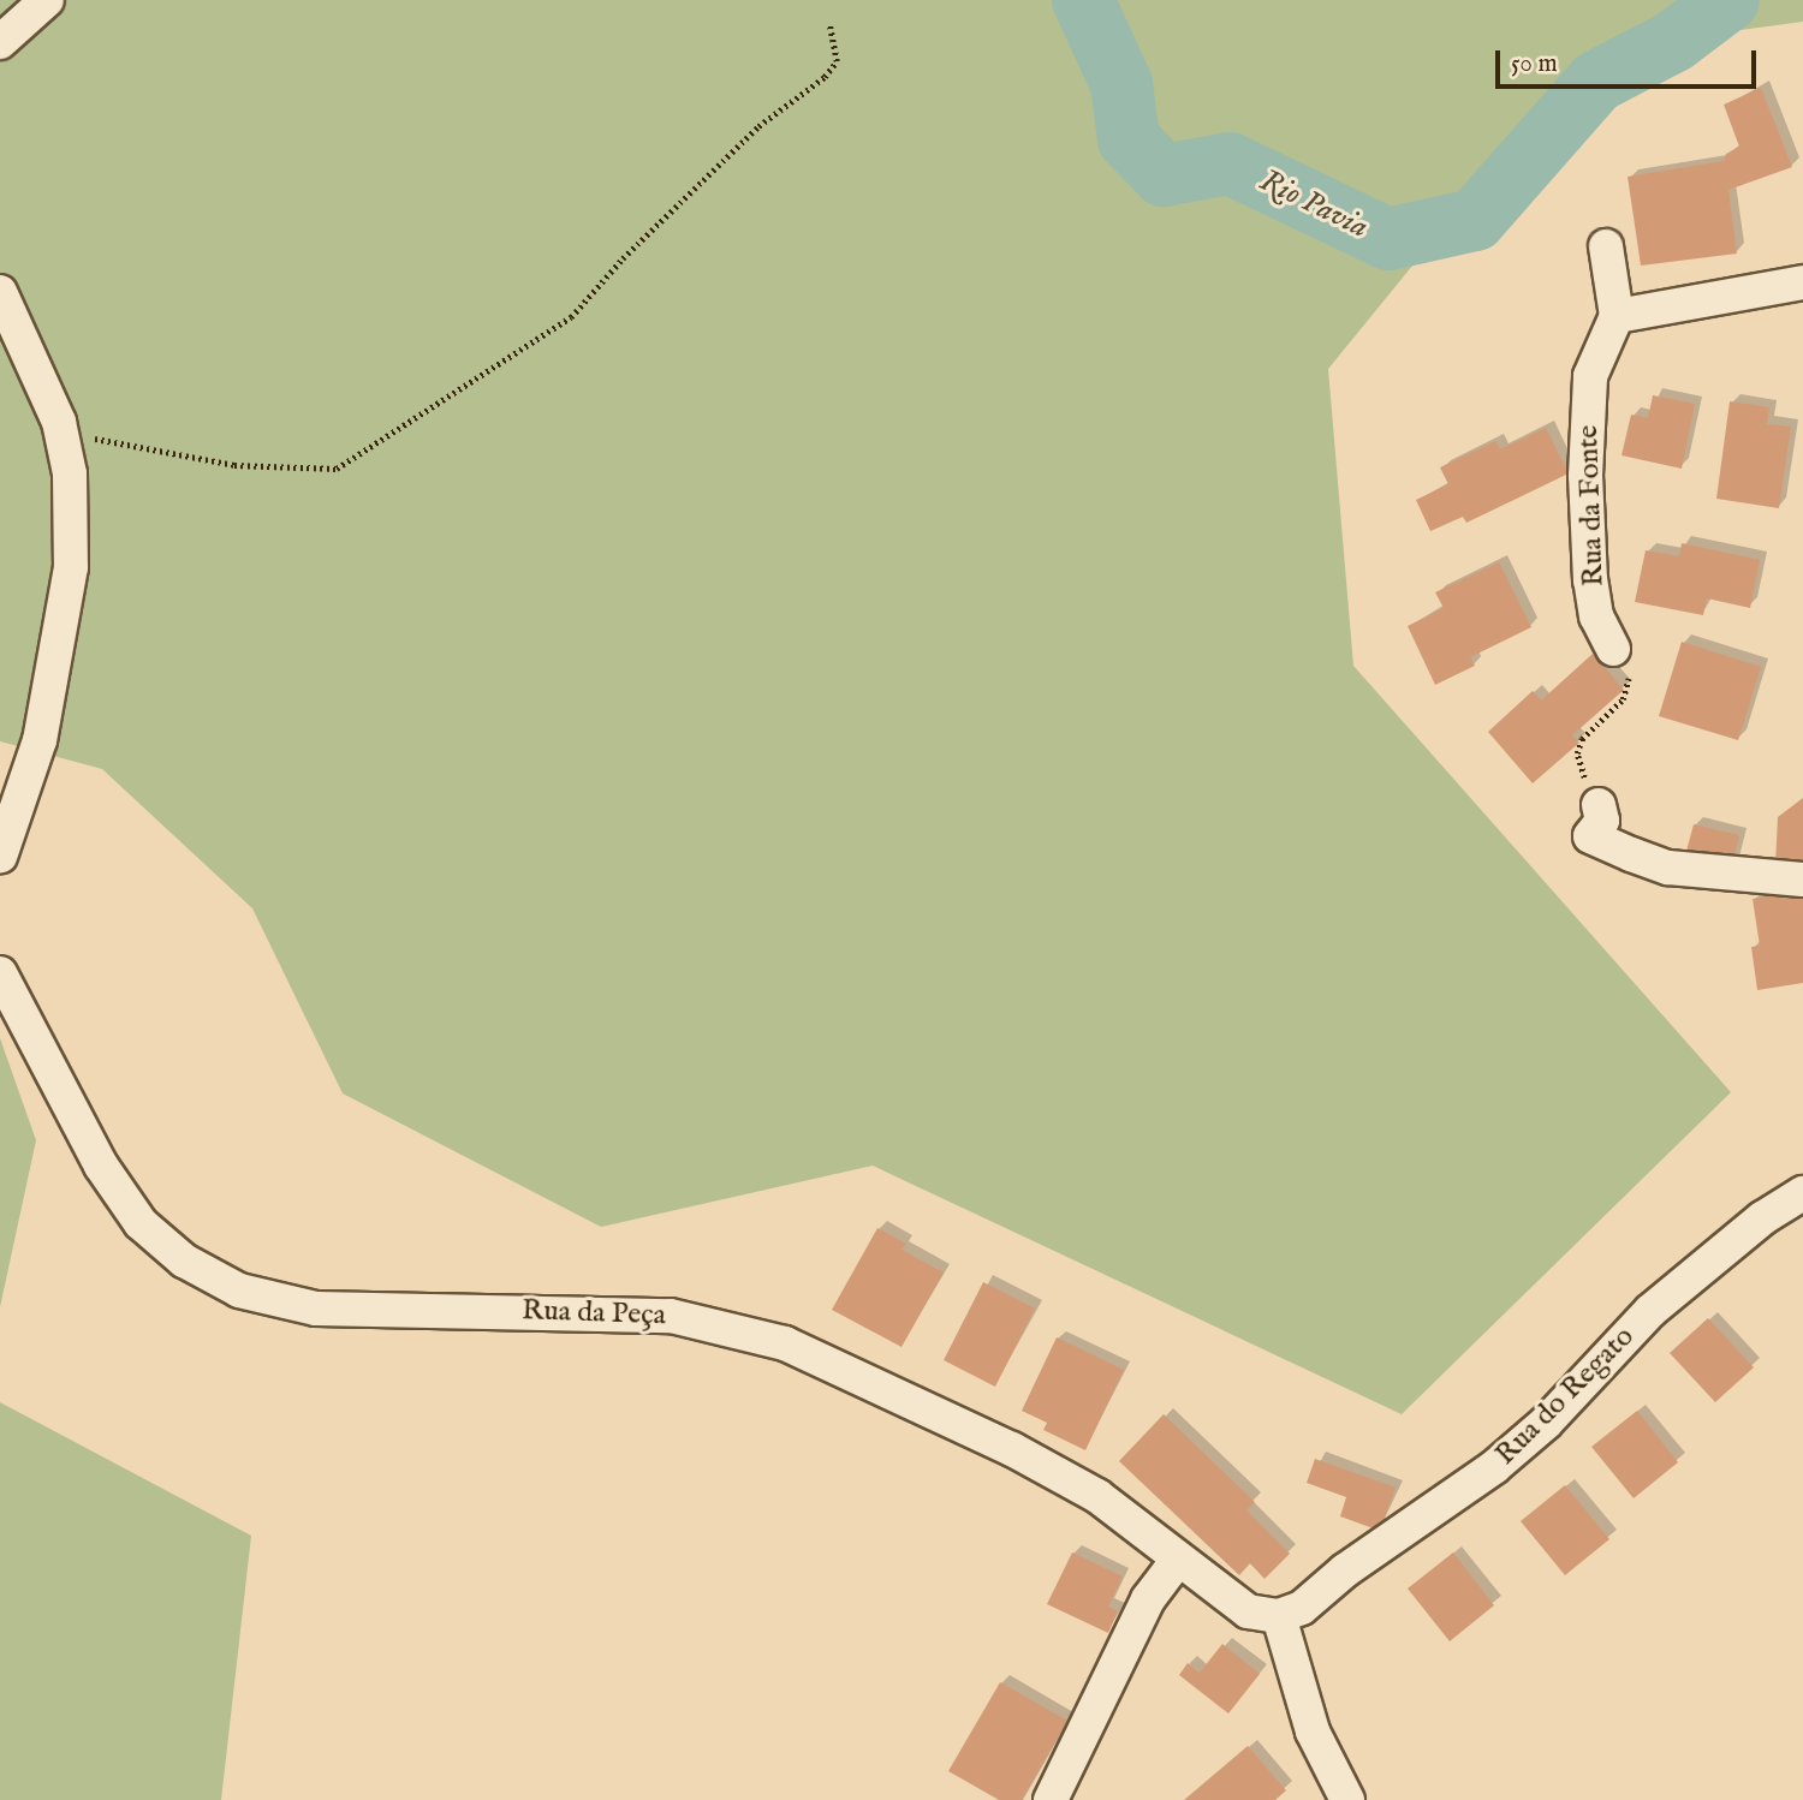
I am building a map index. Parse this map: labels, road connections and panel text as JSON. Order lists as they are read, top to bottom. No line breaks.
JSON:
{"streets":{"street":["Rua da Fonte","Rua da Peça","Rua do Regato"]},"crossings":[["Rua da Peça","Rua do Regato"]],"water":["Rio Pavia"],"scale_bar":"50 m"}
